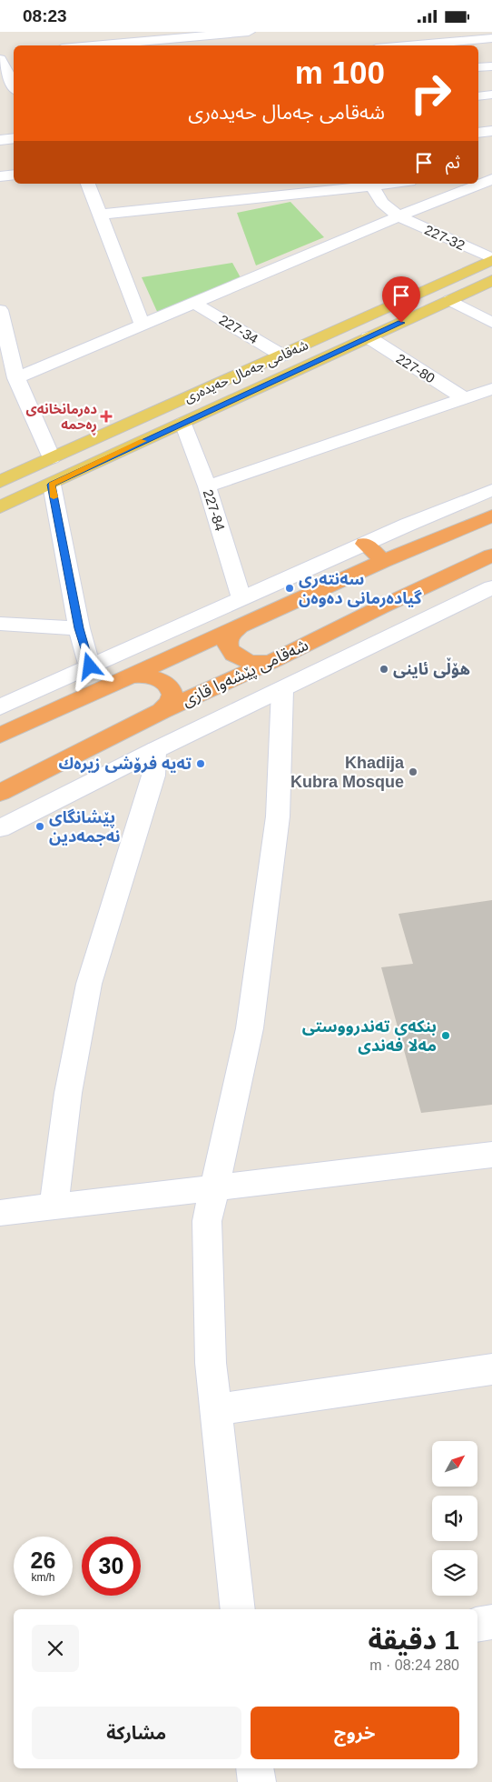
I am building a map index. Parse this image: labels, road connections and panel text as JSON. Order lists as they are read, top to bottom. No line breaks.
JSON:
{"streets":{"highway":["شەقامی پێشەوا قازی"],"main road":["شەقامی جەمال حەیدەری"],"street":["227-32","227-34","227-80","227-84"]},"crossings":[["227-32","شەقامی جەمال حەیدەری"],["227-34","شەقامی جەمال حەیدەری"],["227-80","شەقامی جەمال حەیدەری"],["شەقامی جەمال حەیدەری","227-84"]],"places":{"health":["دەرمانخانەی ڕەحمە"],"other":["سەنتەری گیادەرمانی دەوەن","هۆڵی ئاینی","تەیە فرۆشی زیرەك","Khadija Kubra Mosque","پێشانگای نەجمەدین","بنکەی تەندرووستی مەلا فەندی"]},"north":"top right","page":{"status":"08:23","turn":["100 m","شەقامی جەمال حەیدەری"],"then":"ثم","speed":"26 km/h","limit":"30","heading":["1 دقيقة","280 m · 08:24"],"buttons":["خروج","مشاركة"]}}
